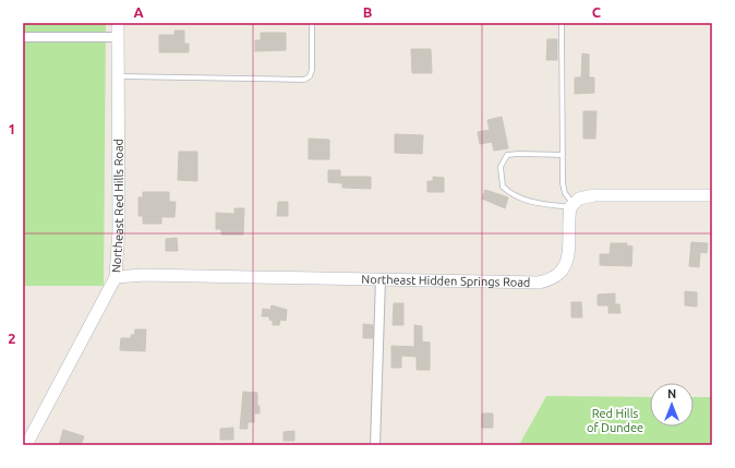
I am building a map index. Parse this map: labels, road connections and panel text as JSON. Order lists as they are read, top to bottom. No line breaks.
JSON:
{"streets":{"street":["Northeast Red Hills Road","Northeast Hidden Springs Road"]},"crossings":[["Northeast Red Hills Road","Northeast Hidden Springs Road"]],"parks":["Red Hills of Dundee"],"north":"top","grid":{"columns":["A","B","C"],"rows":["1","2"]}}
